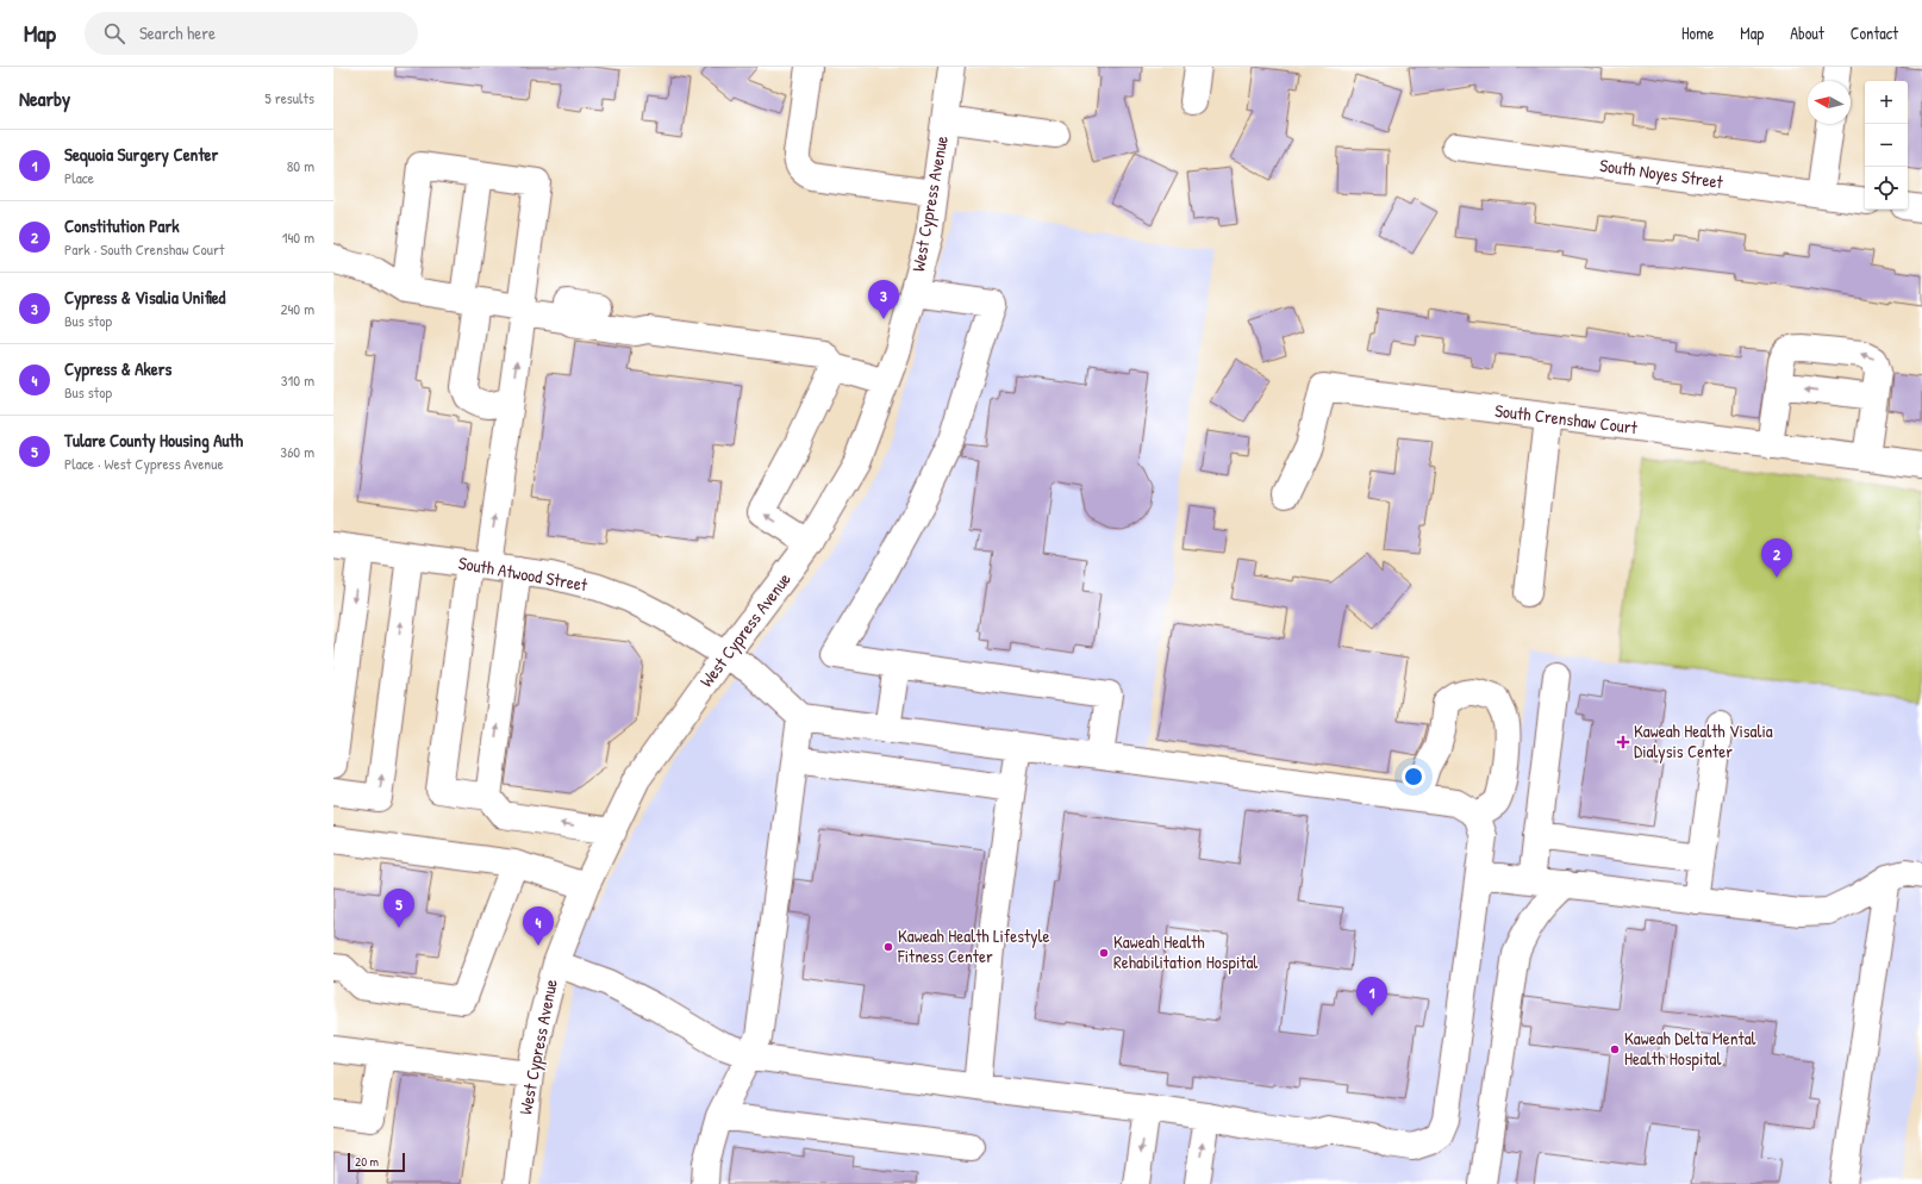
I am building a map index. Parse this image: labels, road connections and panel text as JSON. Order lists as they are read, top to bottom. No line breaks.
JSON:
{"streets":{"street":["South Noyes Street","West Cypress Avenue","South Crenshaw Court","South Atwood Street"]},"crossings":[["West Cypress Avenue","South Atwood Street"]],"places":{"health":["Kaweah Health Visalia Dialysis Center"],"other":["Kaweah Health Lifestyle Fitness Center","Kaweah Health Rehabilitation Hospital","Kaweah Delta Mental Health Hospital"]},"scale_bar":"20 m","north":"left","page":{"header":"Map","search":"Search here","nav":["Home","Map","About","Contact"],"heading":["Nearby","5 results"],"map_buttons":["+","−"],"list":[{"mark":"1","name":"Sequoia Surgery Center","note":"Place","value":"80 m"},{"mark":"2","name":"Constitution Park","note":"Park · South Crenshaw Court","value":"140 m"},{"mark":"3","name":"Cypress & Visalia Unified","note":"Bus stop","value":"240 m"},{"mark":"4","name":"Cypress & Akers","note":"Bus stop","value":"310 m"},{"mark":"5","name":"Tulare County Housing Auth","note":"Place · West Cypress Avenue","value":"360 m"}],"pins":["3","2","5","4","1"],"scale":"20 m"}}
